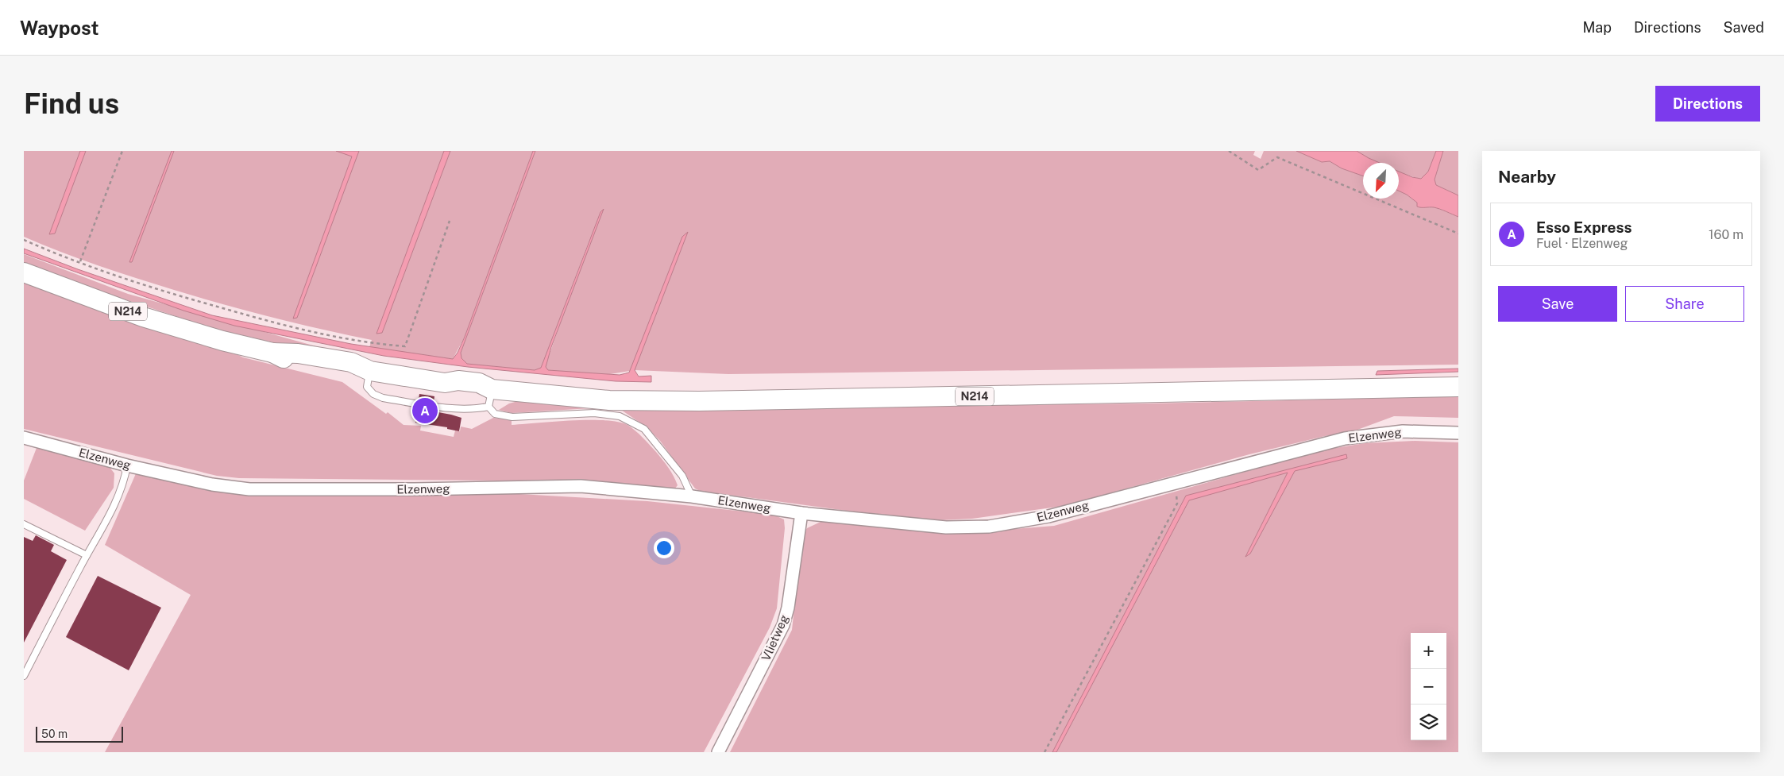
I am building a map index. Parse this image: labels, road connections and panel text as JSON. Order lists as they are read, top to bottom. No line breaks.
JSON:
{"streets":{"main road":["N214"],"street":["Elzenweg","Vlietweg"]},"crossings":[["Elzenweg","Vlietweg"]],"scale_bar":"50 m","north":"bottom left","page":{"header":"Waypost","nav":["Map","Directions","Saved"],"buttons":["Directions",["Save","Share"]],"title":"Find us","heading":"Nearby","list":[{"mark":"A","name":"Esso Express","note":"Fuel · Elzenweg","value":"160 m"}],"pins":"A","map_buttons":["+","−"],"scale":"50 m"}}
